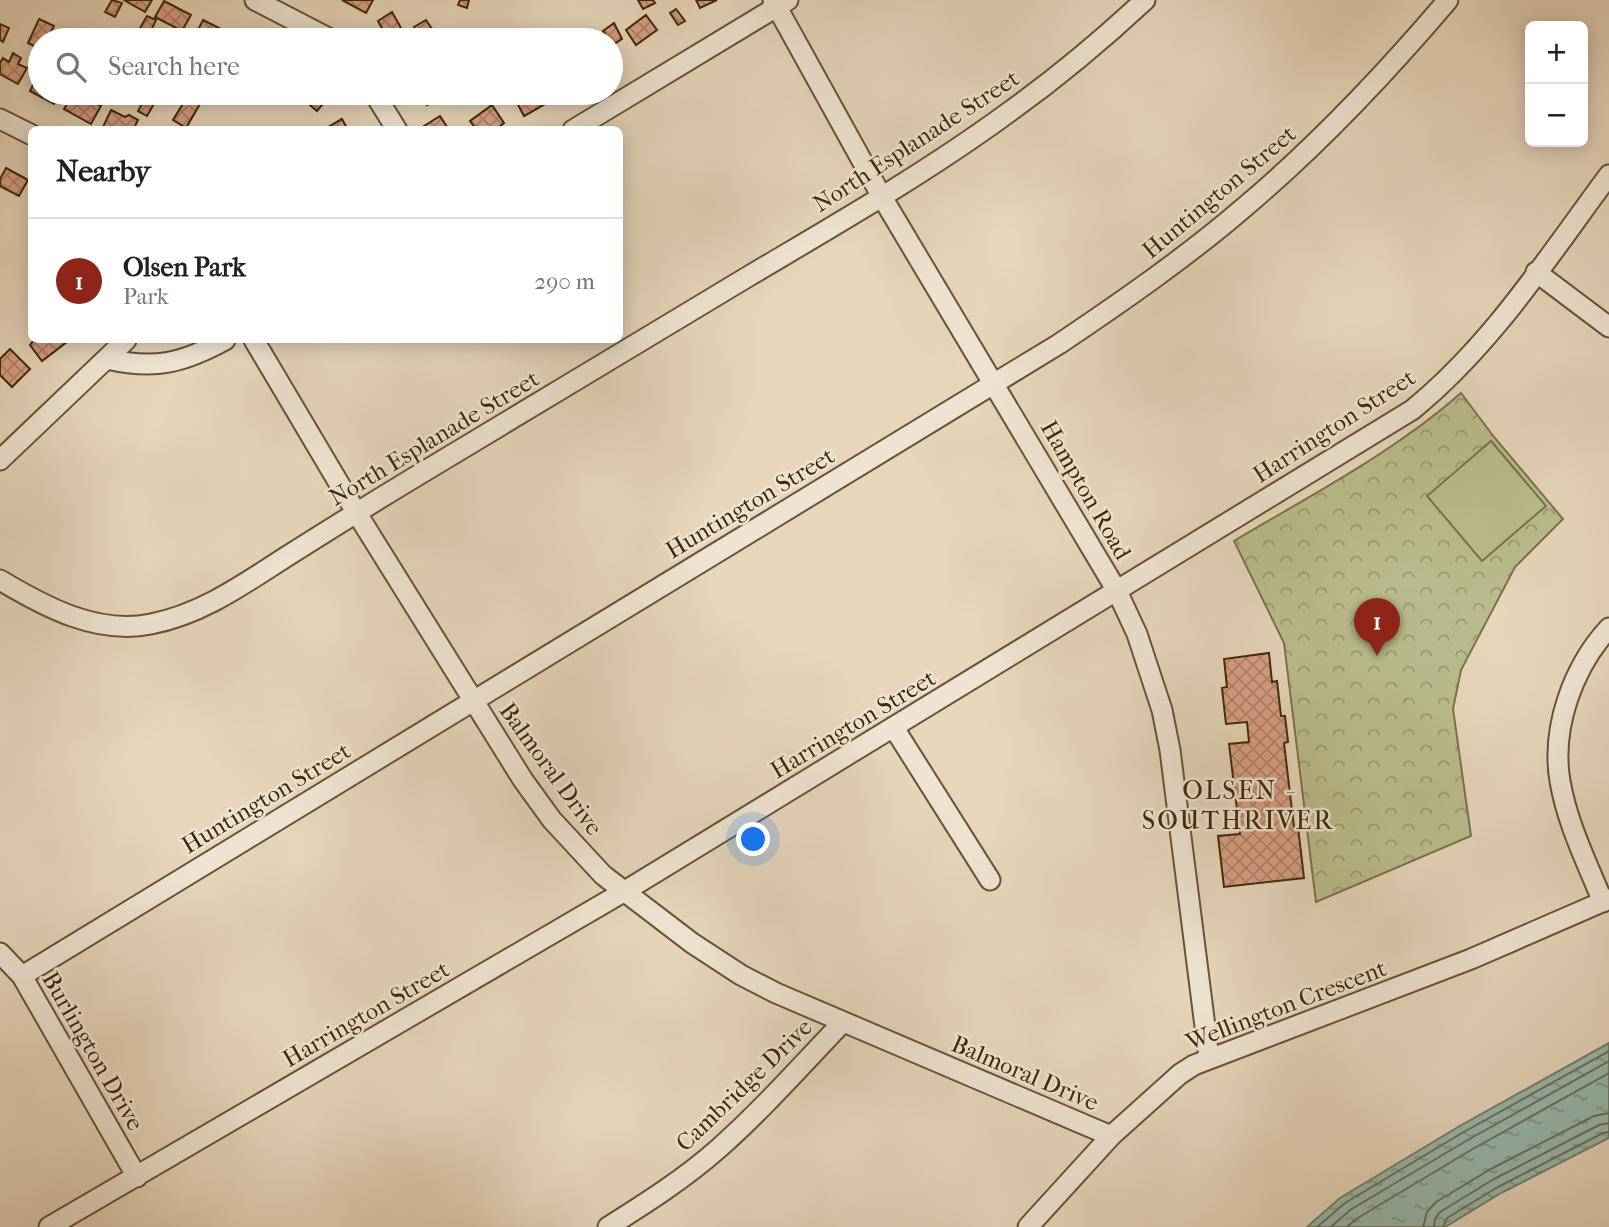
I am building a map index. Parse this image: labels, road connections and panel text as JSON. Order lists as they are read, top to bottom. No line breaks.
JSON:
{"streets":{"street":["North Esplanade Street","Huntington Street","Harrington Street","Hampton Road","Balmoral Drive","Wellington Crescent","Burlington Drive","Cambridge Drive"]},"crossings":[["North Esplanade Street","Hampton Road"],["North Esplanade Street","Balmoral Drive"],["Huntington Street","Hampton Road"],["Huntington Street","Balmoral Drive"],["Huntington Street","Burlington Drive"],["Harrington Street","Hampton Road"],["Harrington Street","Balmoral Drive"],["Harrington Street","Burlington Drive"],["Hampton Road","Wellington Crescent"],["Balmoral Drive","Wellington Crescent"],["Balmoral Drive","Cambridge Drive"]],"districts":["OLSEN - SOUTHRIVER"],"page":{"map_buttons":["+","−"],"search":"Search here","heading":"Nearby","list":[{"mark":"1","name":"Olsen Park","note":"Park","value":"290 m"}],"pins":"1"}}
